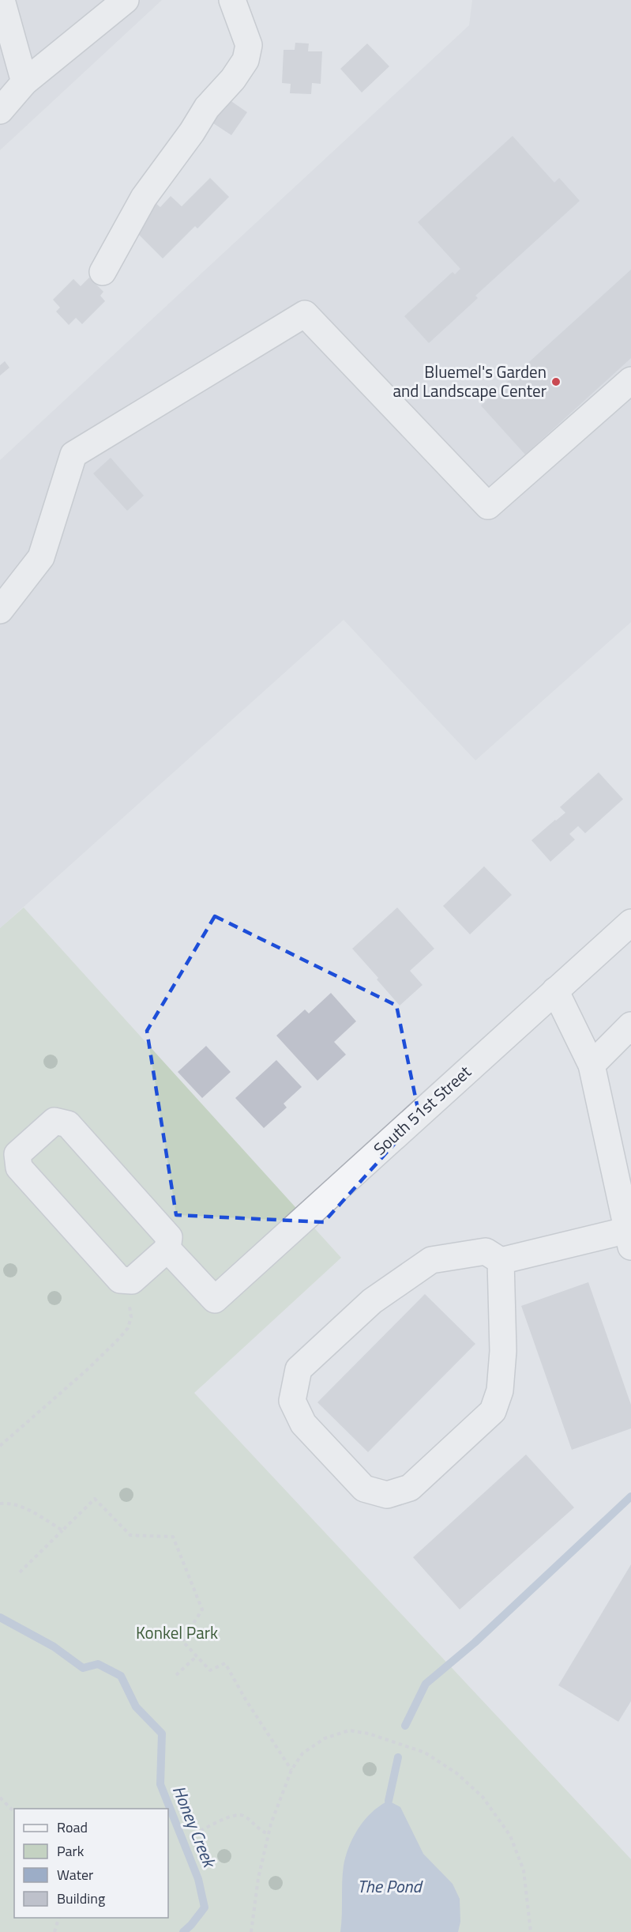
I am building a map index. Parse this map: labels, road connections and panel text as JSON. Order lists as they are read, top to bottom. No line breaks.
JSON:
{"streets":{"street":["South 51st Street"]},"water":["Honey Creek","The Pond"],"parks":["Konkel Park"],"places":["Bluemel's Garden and Landscape Center"],"legend":["Road","Park","Water","Building"]}
